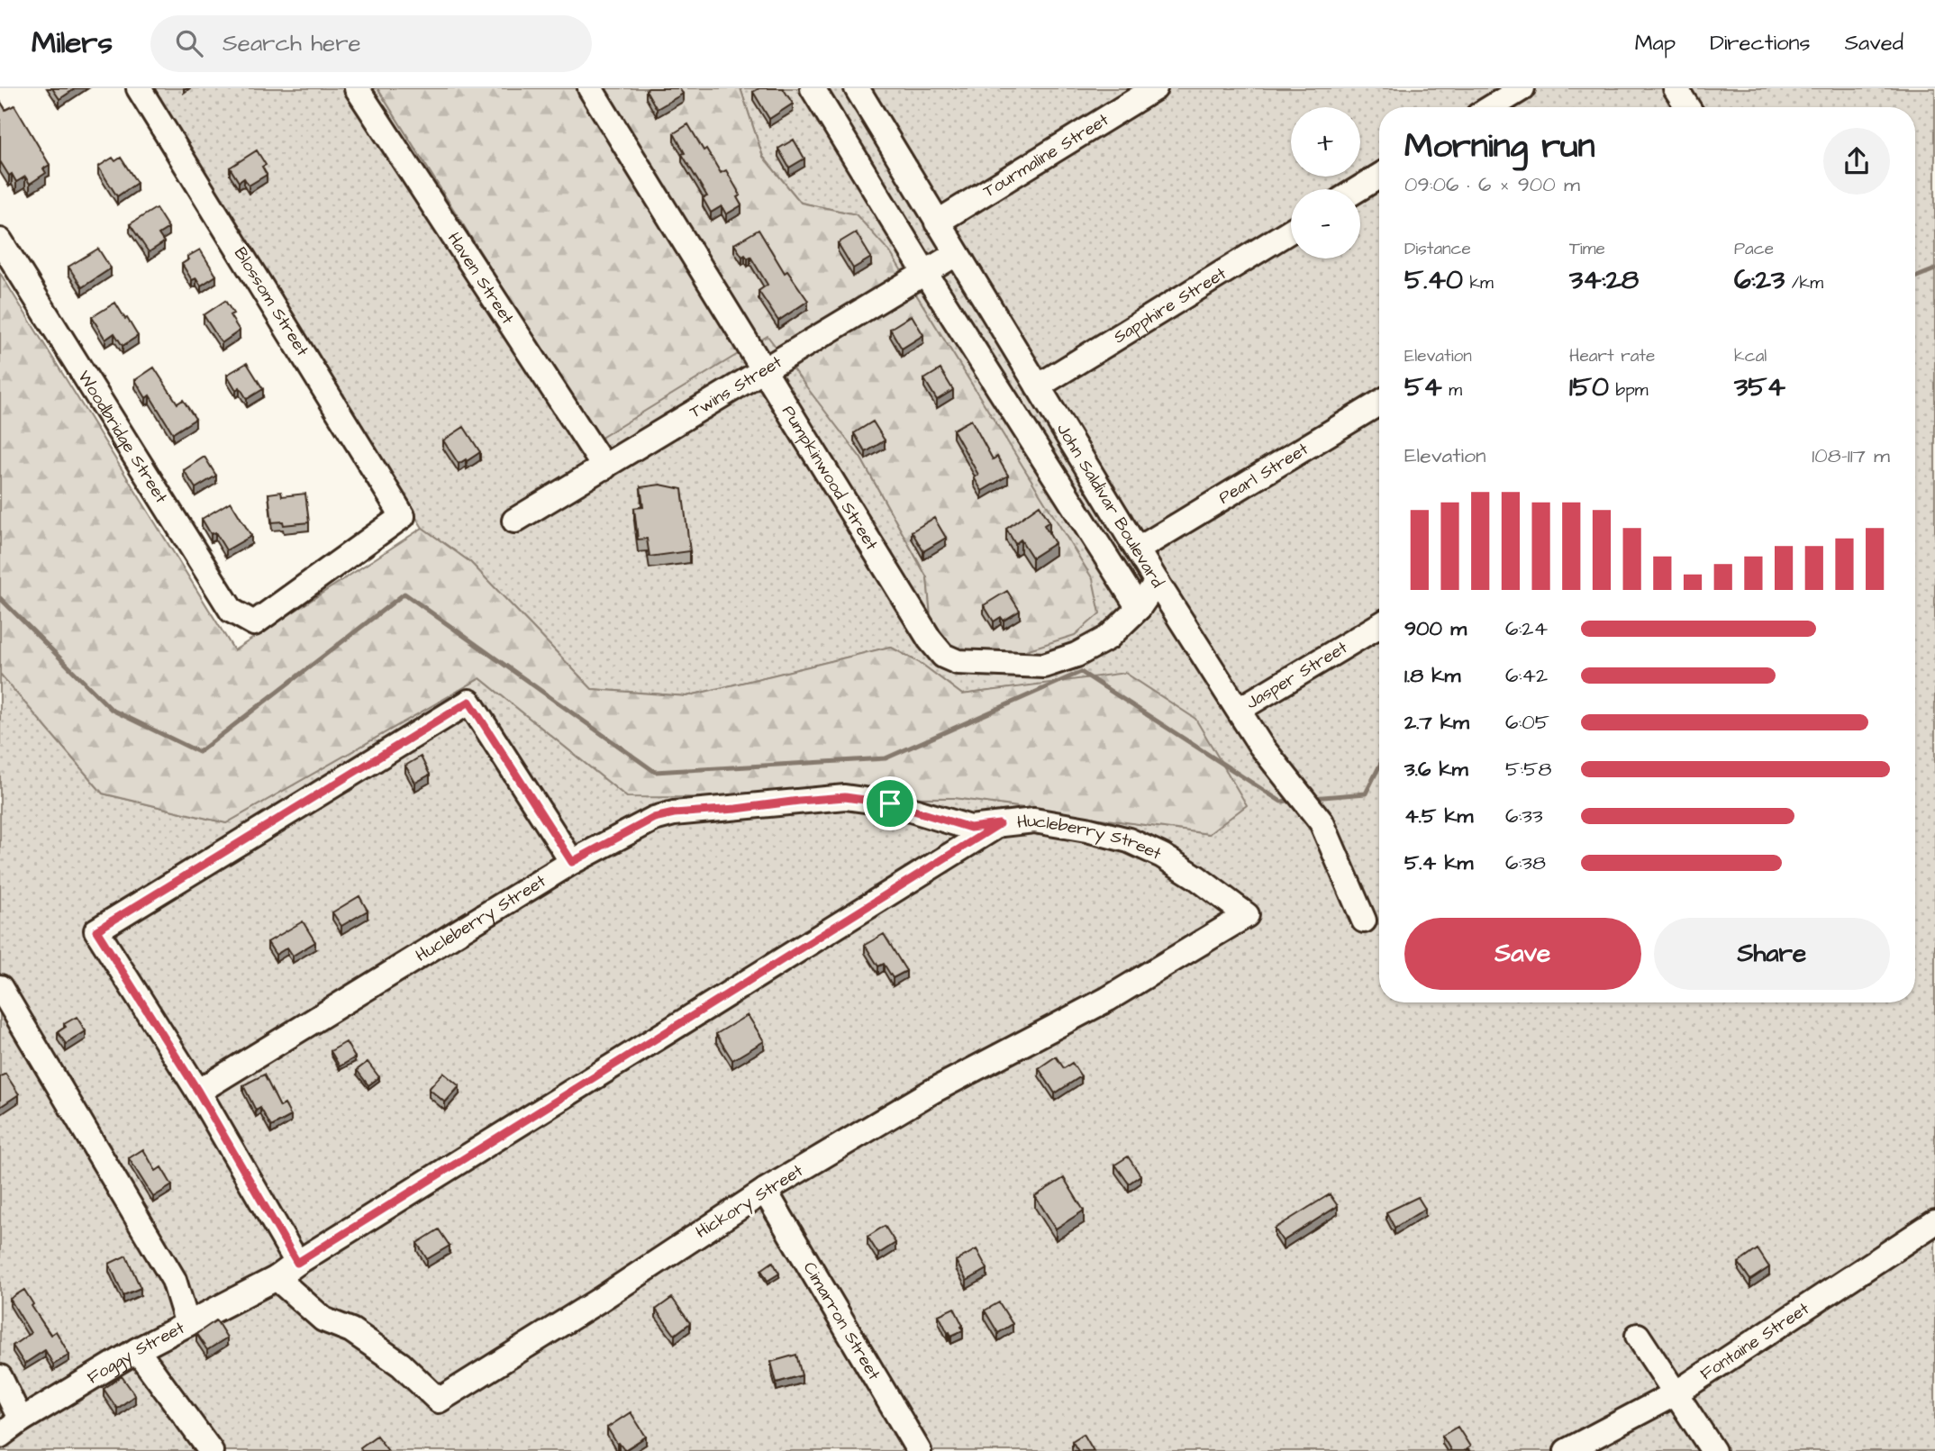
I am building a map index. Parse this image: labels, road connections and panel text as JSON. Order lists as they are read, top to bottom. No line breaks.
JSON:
{"streets":{"street":["Tourmaline Street","Haven Street","Blossom Street","Sapphire Street","Twins Street","Woodbridge Street","Pearl Street","Pumpkinwood Street","John Saldivar Boulevard","Jasper Street","Hucleberry Street","Hickory Street","Cimarron Street","Fontaine Street","Foggy Street"]},"crossings":[["Tourmaline Street","John Saldivar Boulevard"],["Haven Street","Twins Street"],["Blossom Street","Woodbridge Street"],["Sapphire Street","John Saldivar Boulevard"],["Twins Street","Pumpkinwood Street"],["Twins Street","John Saldivar Boulevard"],["Pearl Street","John Saldivar Boulevard"],["Pumpkinwood Street","John Saldivar Boulevard"],["John Saldivar Boulevard","Jasper Street"],["Hucleberry Street","Hickory Street"],["Hucleberry Street","Foggy Street"],["Hickory Street","Cimarron Street"],["Hickory Street","Foggy Street"]],"page":{"header":"Milers","search":"Search here","nav":["Map","Directions","Saved"],"map_buttons":["+","−"],"heading":["Morning run","09:06 · 6 × 900 m"],"stats":[["Distance","5.40 km"],["Time","34:28"],["Pace","6:23 /km"],["Elevation","54 m"],["Heart rate","150 bpm"],["kcal","354"]],"chart":["Elevation","108–117 m"],"list":[{"name":"900 m","note":"6:24"},{"name":"1.8 km","note":"6:42"},{"name":"2.7 km","note":"6:05"},{"name":"3.6 km","note":"5:58"},{"name":"4.5 km","note":"6:33"},{"name":"5.4 km","note":"6:38"}],"buttons":["Save","Share"]}}
